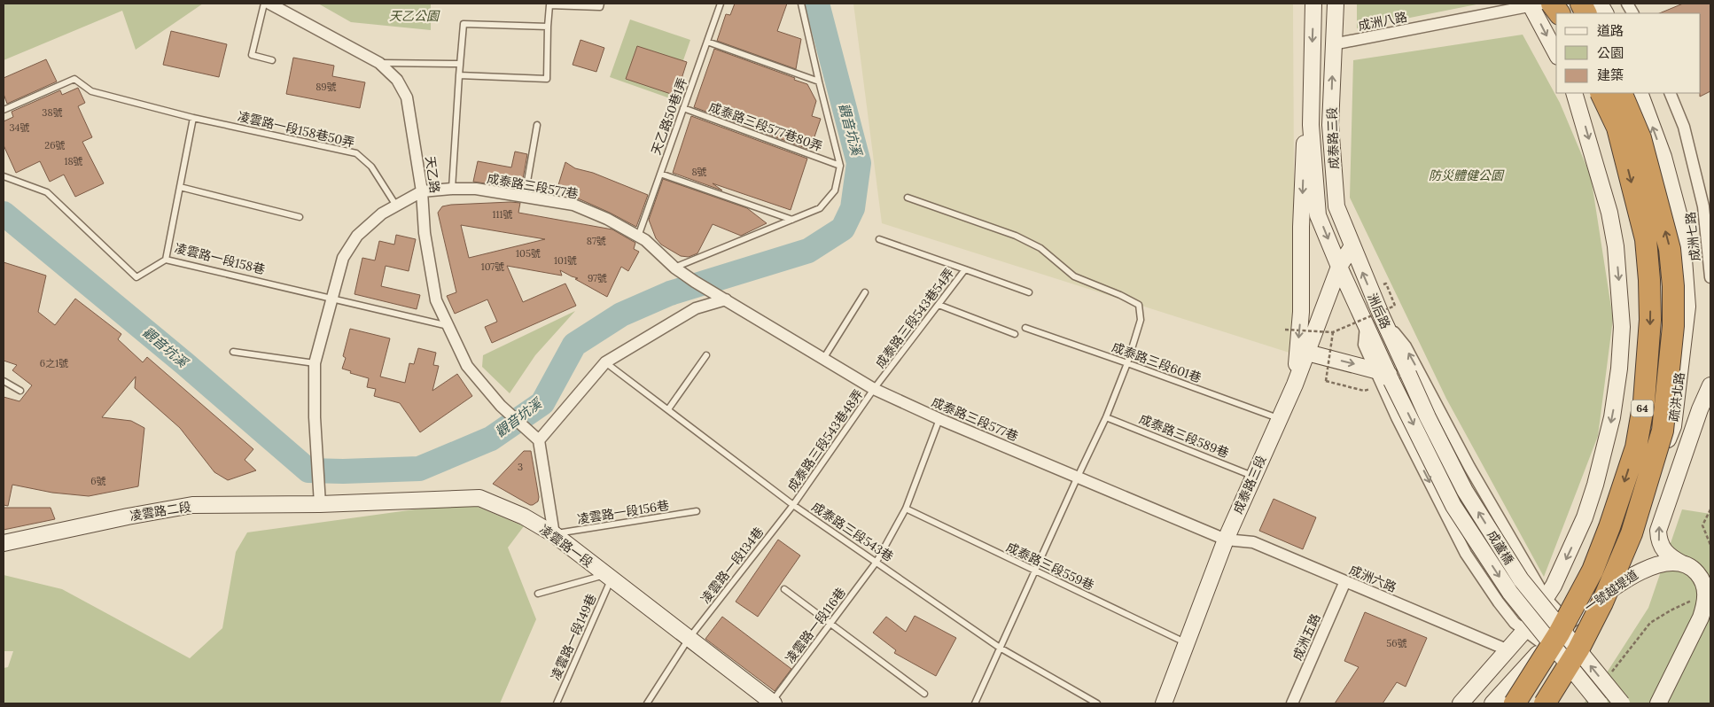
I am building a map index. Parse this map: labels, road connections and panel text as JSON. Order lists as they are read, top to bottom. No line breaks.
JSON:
{"streets":{"highway":["64"],"street":["成洲八路","成泰路三段","天乙路","成泰路三段577巷","成洲七路","洲后路","疏洪北路","凌雲路二段","凌雲路一段","成蘆橋","成洲六路","一號越堤道","成洲五路"],"lane":["天乙路50巷1弄","成泰路三段577巷80弄","凌雲路一段158巷50弄","凌雲路一段158巷","成泰路三段543巷54弄","成泰路三段601巷","成泰路三段589巷","成泰路三段543巷48弄","凌雲路一段156巷","成泰路三段543巷","凌雲路一段134巷","成泰路三段559巷","凌雲路一段116巷","凌雲路一段149巷"]},"crossings":[["成洲八路","成泰路三段"],["天乙路50巷1弄","成泰路三段577巷80弄"],["天乙路50巷1弄","成泰路三段577巷"],["凌雲路一段158巷50弄","成泰路三段577巷"],["凌雲路一段158巷50弄","凌雲路一段158巷"],["成泰路三段","成泰路三段577巷"],["成泰路三段","洲后路"],["成泰路三段","成泰路三段601巷"],["成泰路三段","成泰路三段589巷"],["成泰路三段","成泰路三段559巷"],["成泰路三段","成洲六路"],["天乙路","成泰路三段577巷"],["天乙路","凌雲路一段158巷"],["成泰路三段577巷","凌雲路一段158巷"],["成泰路三段577巷","成泰路三段543巷54弄"],["成泰路三段577巷","成泰路三段543巷48弄"],["成泰路三段577巷","成洲六路"],["成泰路三段577巷","凌雲路一段116巷"],["洲后路","成蘆橋"],["成泰路三段543巷54弄","成泰路三段543巷48弄"],["疏洪北路","一號越堤道"],["成泰路三段543巷48弄","成泰路三段543巷"],["成泰路三段543巷48弄","凌雲路一段134巷"],["凌雲路二段","凌雲路一段"],["凌雲路一段156巷","凌雲路一段"],["成泰路三段543巷","凌雲路一段134巷"],["成泰路三段543巷","凌雲路一段116巷"],["凌雲路一段","凌雲路一段134巷"],["凌雲路一段","凌雲路一段116巷"],["凌雲路一段","凌雲路一段149巷"],["成泰路三段559巷","凌雲路一段116巷"],["成洲六路","成洲五路"]],"water":["觀音坑溪"],"parks":["天乙公園","防災體健公園"],"house_numbers":["89號","38號","34號","26號","18號","8號","111號","87號","105號","101號","107號","97號","6之1號","3","6號","56號"],"legend":["道路","公園","建築"]}
